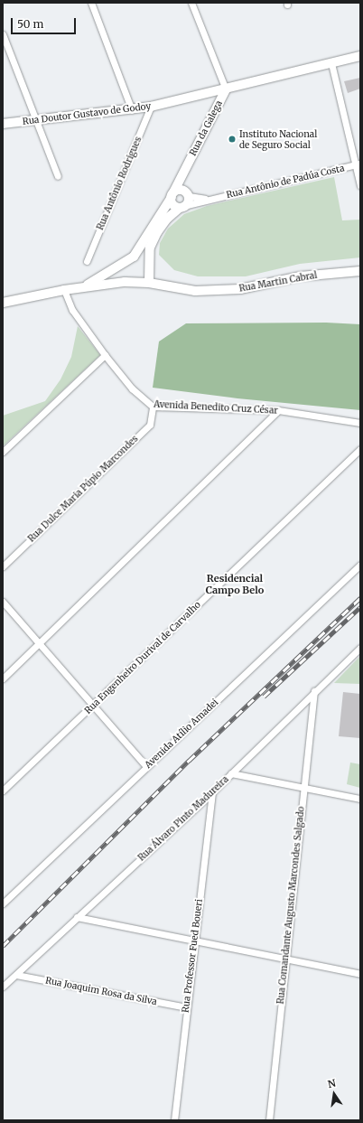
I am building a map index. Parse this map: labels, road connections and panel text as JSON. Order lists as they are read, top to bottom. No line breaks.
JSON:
{"streets":{"main road":["Rua Doutor Gustavo de Godoy","Rua da Galega","Rua Martin Cabral"],"street":["Rua Antônio de Padúa Costa","Rua Antônio Rodrigues","Avenida Benedito Cruz César","Rua Dulce Maria Púpio Marcondes","Rua Engenheiro Durival de Carvalho","Avenida Atílio Amadei","Rua Álvaro Pinto Madureira","Rua Comandante Augusto Marcondes Salgado","Rua Professor Fued Boueri","Rua Joaquim Rosa da Silva"]},"crossings":[["Rua Doutor Gustavo de Godoy","Rua da Galega"],["Rua Doutor Gustavo de Godoy","Rua Antônio Rodrigues"],["Rua da Galega","Rua Antônio de Padúa Costa"],["Rua da Galega","Rua Martin Cabral"],["Rua Martin Cabral","Avenida Benedito Cruz César"],["Avenida Benedito Cruz César","Rua Dulce Maria Púpio Marcondes"],["Rua Álvaro Pinto Madureira","Rua Comandante Augusto Marcondes Salgado"],["Rua Álvaro Pinto Madureira","Rua Professor Fued Boueri"],["Rua Álvaro Pinto Madureira","Rua Joaquim Rosa da Silva"],["Rua Professor Fued Boueri","Rua Joaquim Rosa da Silva"]],"districts":["Residencial Campo Belo"],"places":["Instituto Nacional de Seguro Social"],"scale_bar":"50 m","north":"top"}
